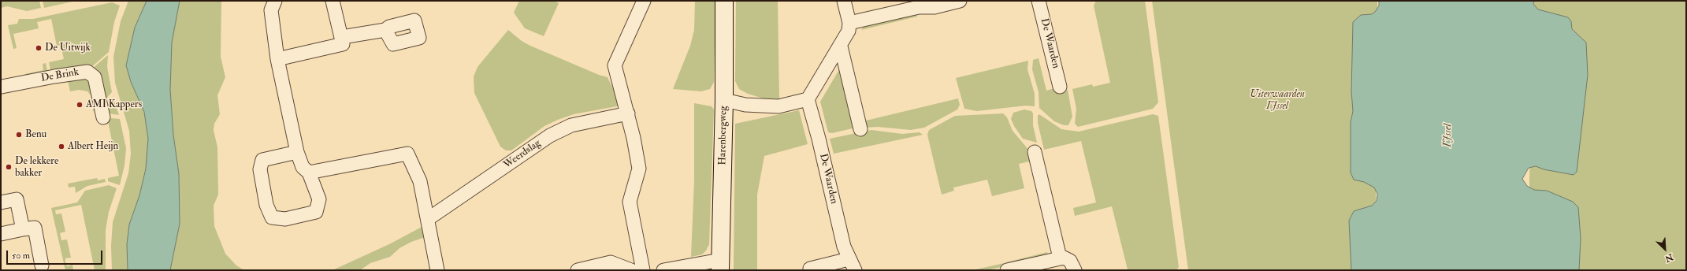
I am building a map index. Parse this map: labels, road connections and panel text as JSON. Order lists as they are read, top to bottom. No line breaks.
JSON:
{"streets":{"street":["De Waarden","De Brink","Harenbergweg","Weerdslag"]},"water":["IJssel"],"parks":["Uiterwaarden IJssel"],"places":["De Uitwijk","AMI Kappers","Benu","Albert Heijn","De lekkere bakker"],"scale_bar":"50 m","north":"bottom right"}
